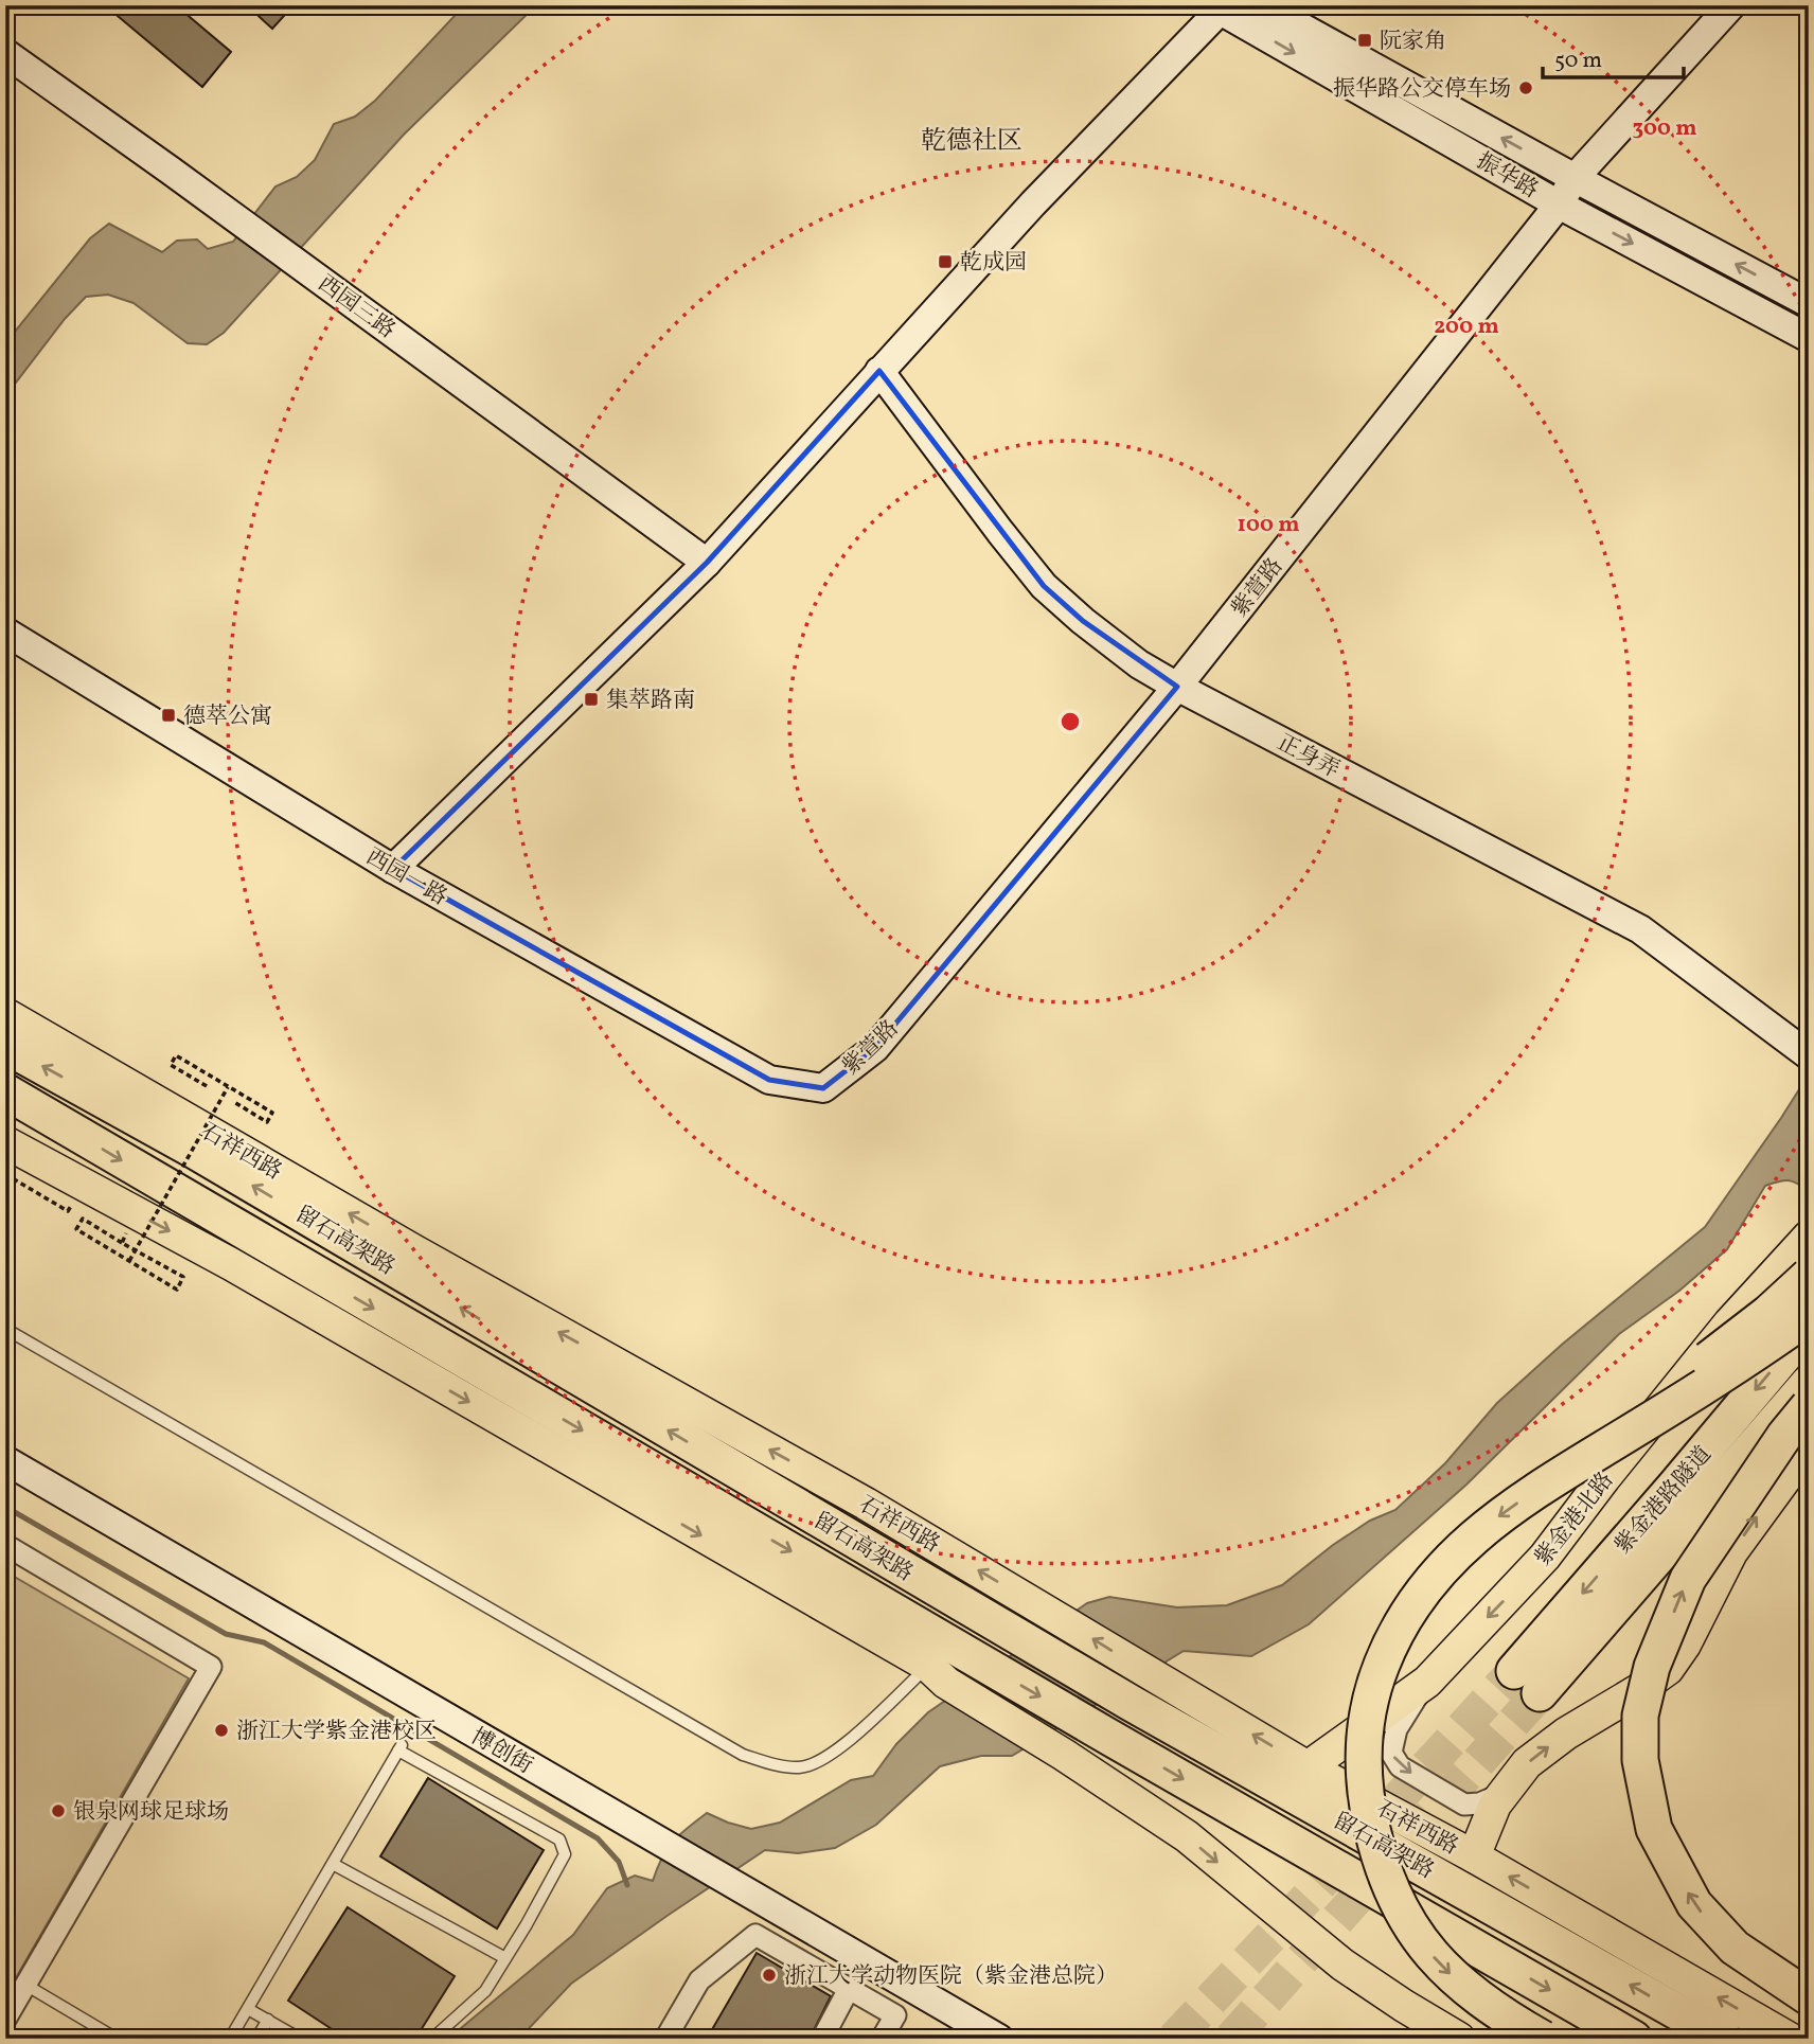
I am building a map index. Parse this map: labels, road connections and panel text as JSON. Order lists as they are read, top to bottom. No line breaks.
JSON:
{"streets":{"highway":["留石高架路","紫金港路隧道"],"main road":["石祥西路","紫金港北路"],"street":["振华路","西园三路","紫萱路","正身弄","西园一路","博创街"]},"crossings":[["振华路","紫萱路"],["紫萱路","正身弄"],["紫萱路","西园一路"],["石祥西路","紫金港北路"]],"districts":["乾德社区"],"places":{"transit":["阮家角","乾成园","集萃路南","德萃公寓"],"other":["振华路公交停车场","浙江大学紫金港校区","银泉网球足球场","浙江大学动物医院（紫金港总院）"]},"scale_bar":"50 m","rings":["300 m","200 m","100 m"]}
